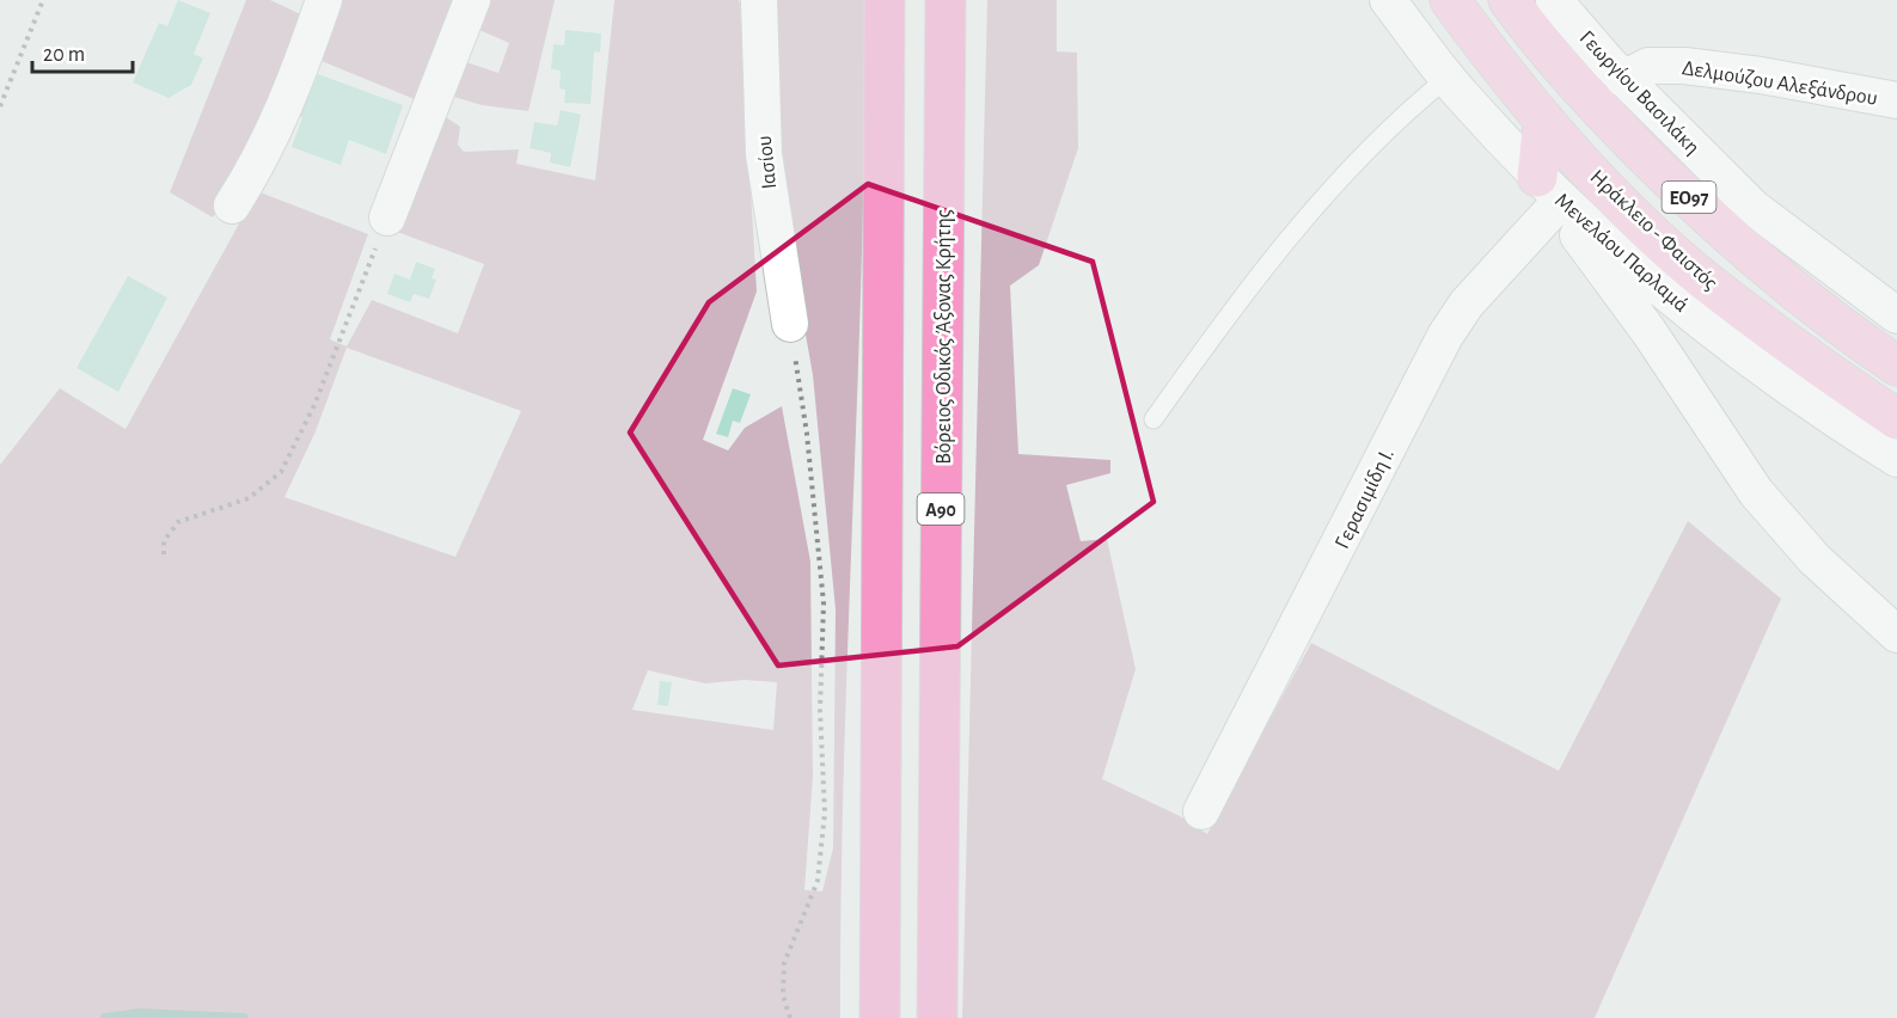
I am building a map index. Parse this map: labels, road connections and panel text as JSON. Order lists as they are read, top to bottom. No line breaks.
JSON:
{"streets":{"highway":["Βόρειος Οδικός Άξονας Κρήτης","Α90"],"main road":["ΕΟ97","Ηράκλειο - Φαιστός"],"street":["Δελμούζου Αλεξάνδρου","Γεωργίου Βασιλάκη","Ιασίου","Μενελάου Παρλαμά","Γερασιμίδη Ι."]},"crossings":[["Δελμούζου Αλεξάνδρου","Γεωργίου Βασιλάκη"],["Μενελάου Παρλαμά","Γερασιμίδη Ι."]],"scale_bar":"20 m"}
